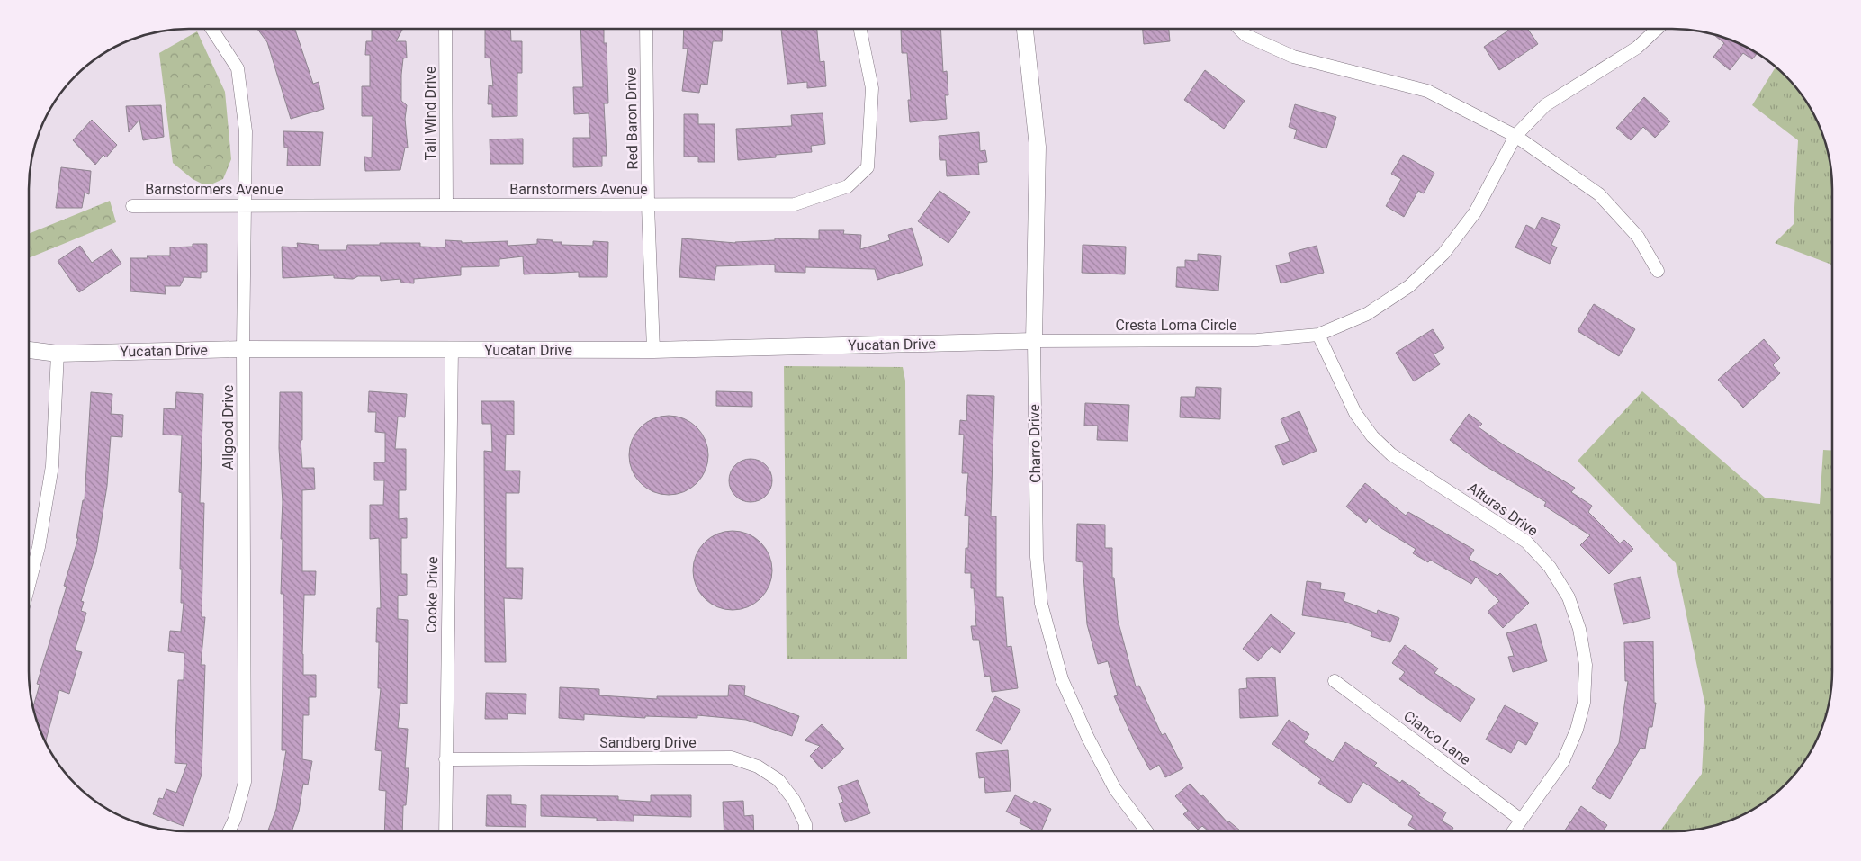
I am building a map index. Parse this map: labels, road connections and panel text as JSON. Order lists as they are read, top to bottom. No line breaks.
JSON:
{"streets":{"street":["Tail Wind Drive","Red Baron Drive","Barnstormers Avenue","Cresta Loma Circle","Yucatan Drive","Allgood Drive","Charro Drive","Alturas Drive","Cooke Drive","Cianco Lane","Sandberg Drive"]},"crossings":[["Tail Wind Drive","Barnstormers Avenue"],["Red Baron Drive","Barnstormers Avenue"],["Red Baron Drive","Yucatan Drive"],["Barnstormers Avenue","Allgood Drive"],["Cresta Loma Circle","Yucatan Drive"],["Cresta Loma Circle","Charro Drive"],["Cresta Loma Circle","Alturas Drive"],["Yucatan Drive","Allgood Drive"],["Yucatan Drive","Charro Drive"],["Yucatan Drive","Cooke Drive"],["Alturas Drive","Cianco Lane"],["Cooke Drive","Sandberg Drive"]]}
